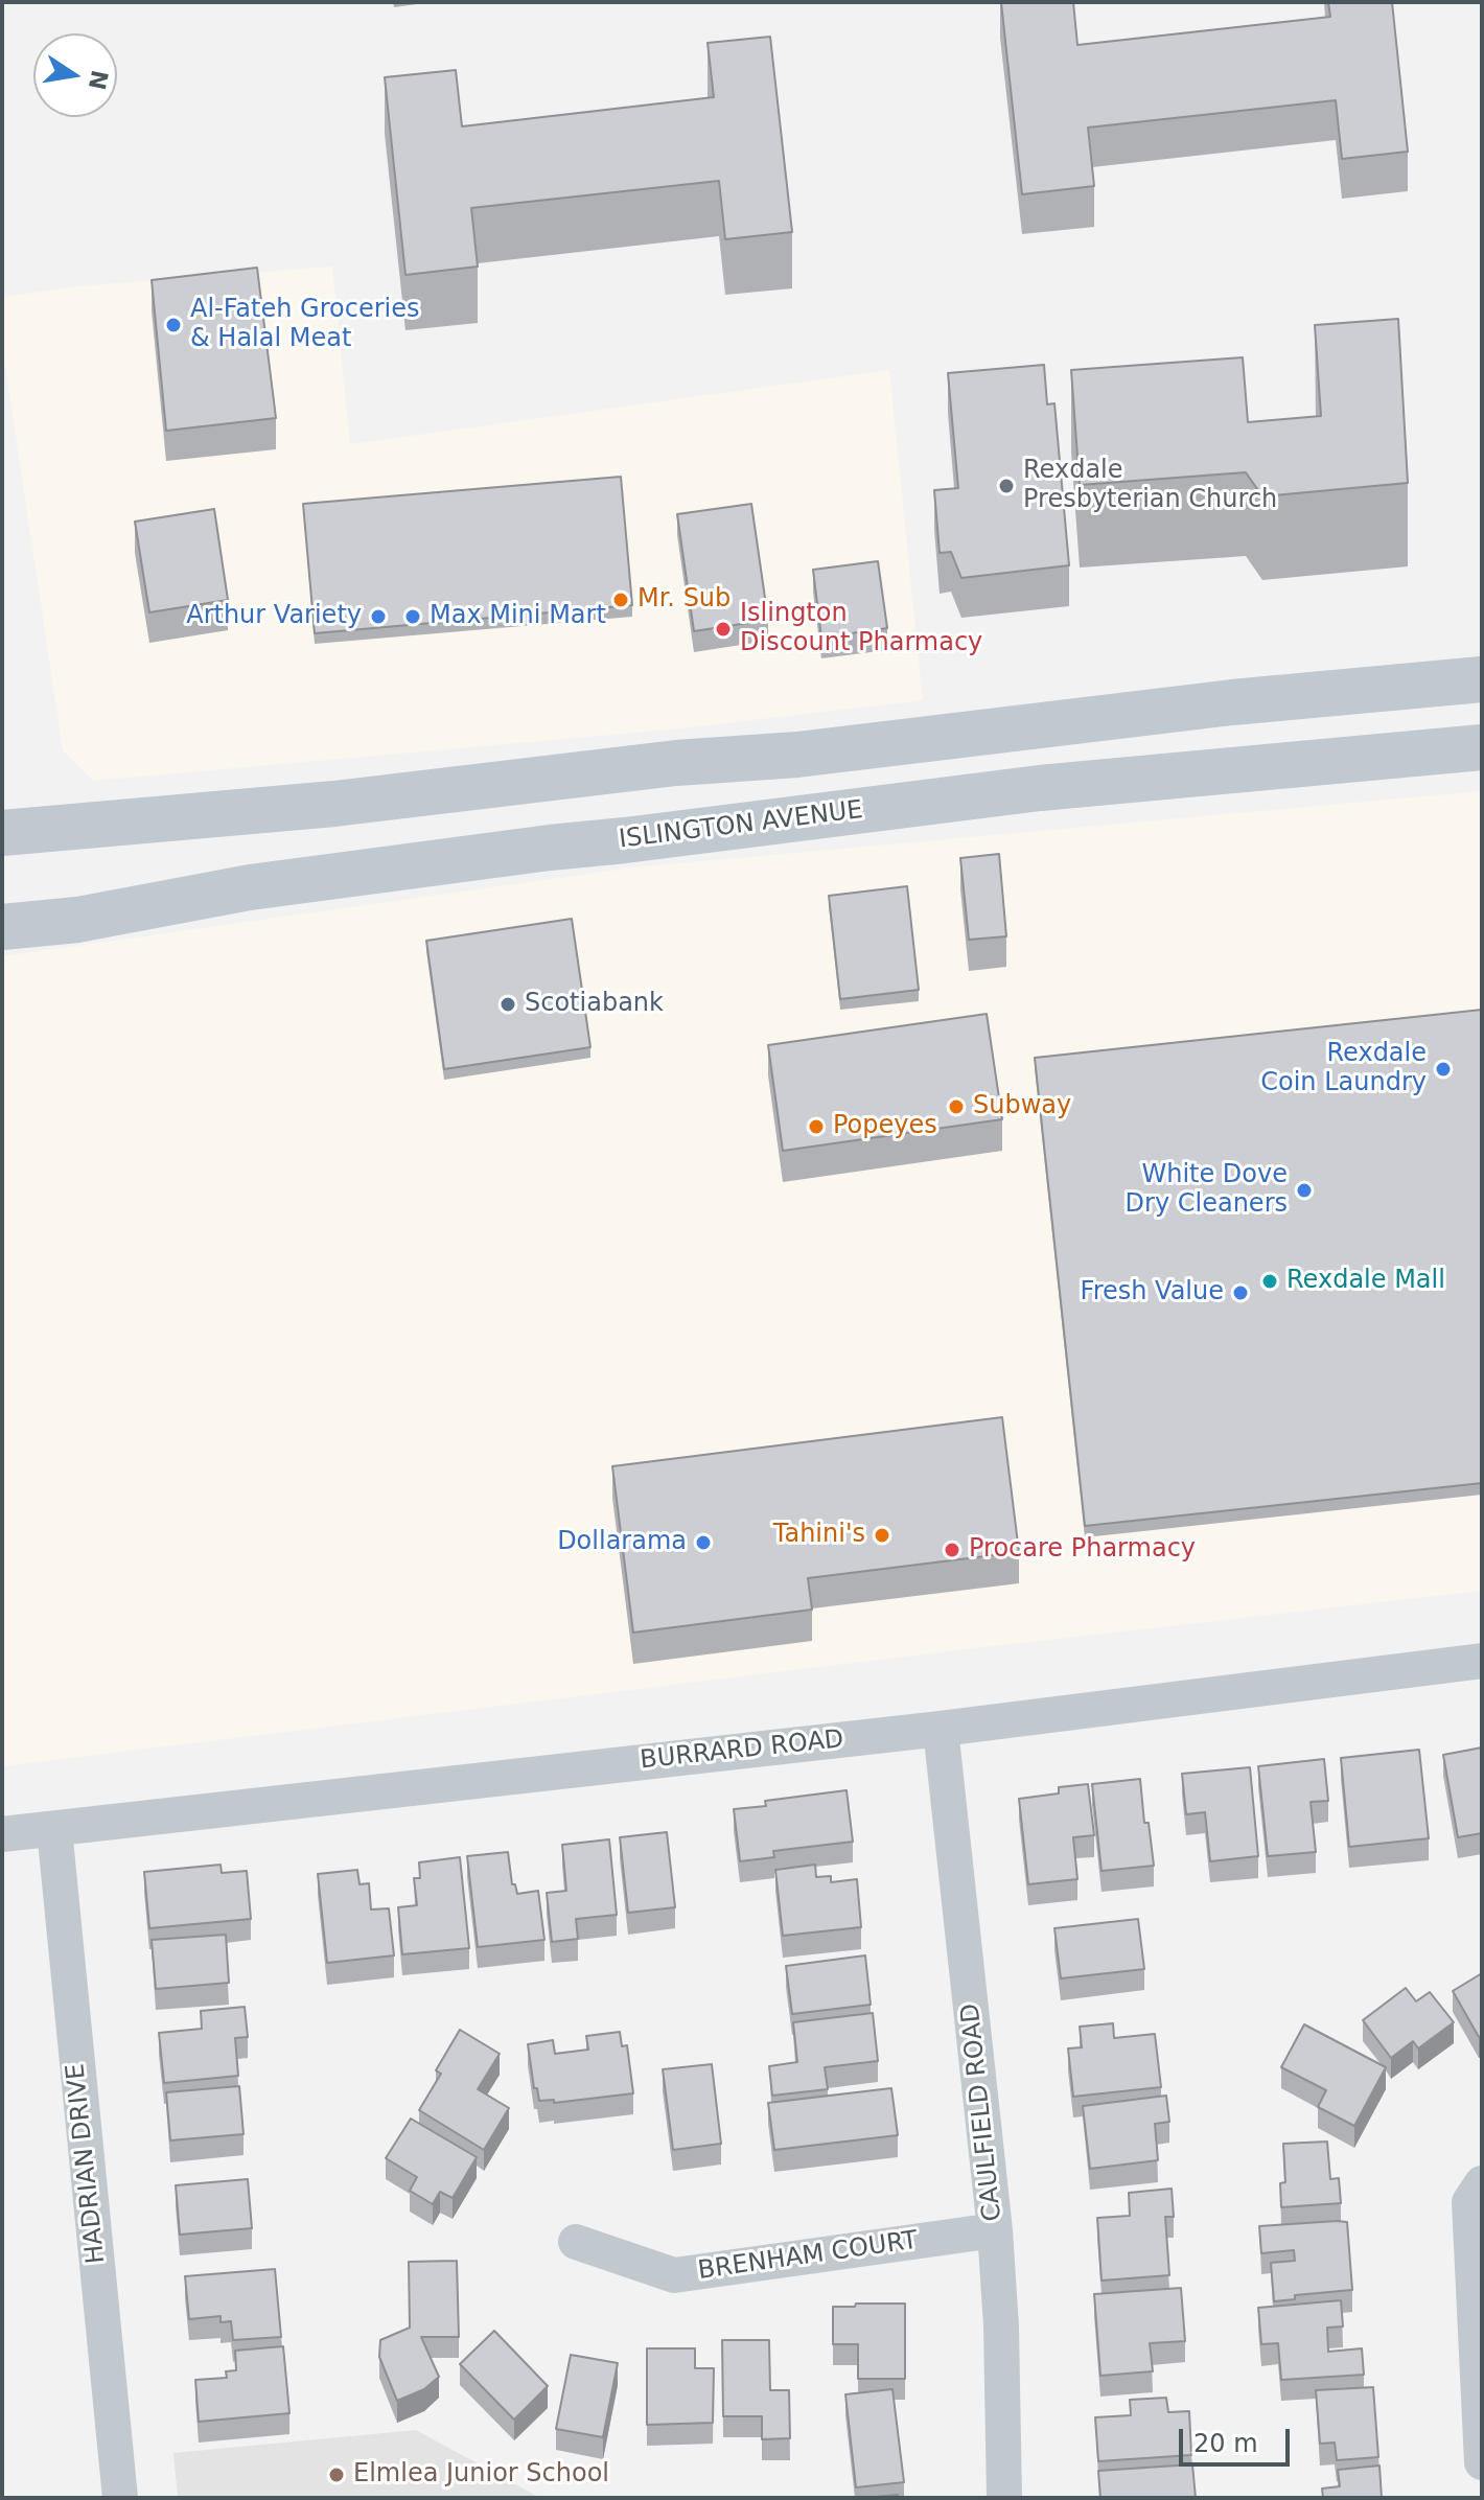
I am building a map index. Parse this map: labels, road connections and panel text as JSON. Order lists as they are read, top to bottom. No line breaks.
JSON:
{"streets":{"main road":["ISLINGTON AVENUE"],"street":["BURRARD ROAD","CAULFIELD ROAD","HADRIAN DRIVE","BRENHAM COURT"]},"crossings":[["BURRARD ROAD","CAULFIELD ROAD"],["BURRARD ROAD","HADRIAN DRIVE"],["CAULFIELD ROAD","BRENHAM COURT"]],"places":["Al-Fateh Groceries & Halal Meat","Rexdale Presbyterian Church","Mr. Sub","Arthur Variety","Max Mini Mart","Islington Discount Pharmacy","Scotiabank","Rexdale Coin Laundry","Subway","Popeyes","White Dove Dry Cleaners","Rexdale Mall","Fresh Value","Tahini's","Dollarama","Procare Pharmacy","Elmlea Junior School"],"scale_bar":"20 m","north":"right"}
